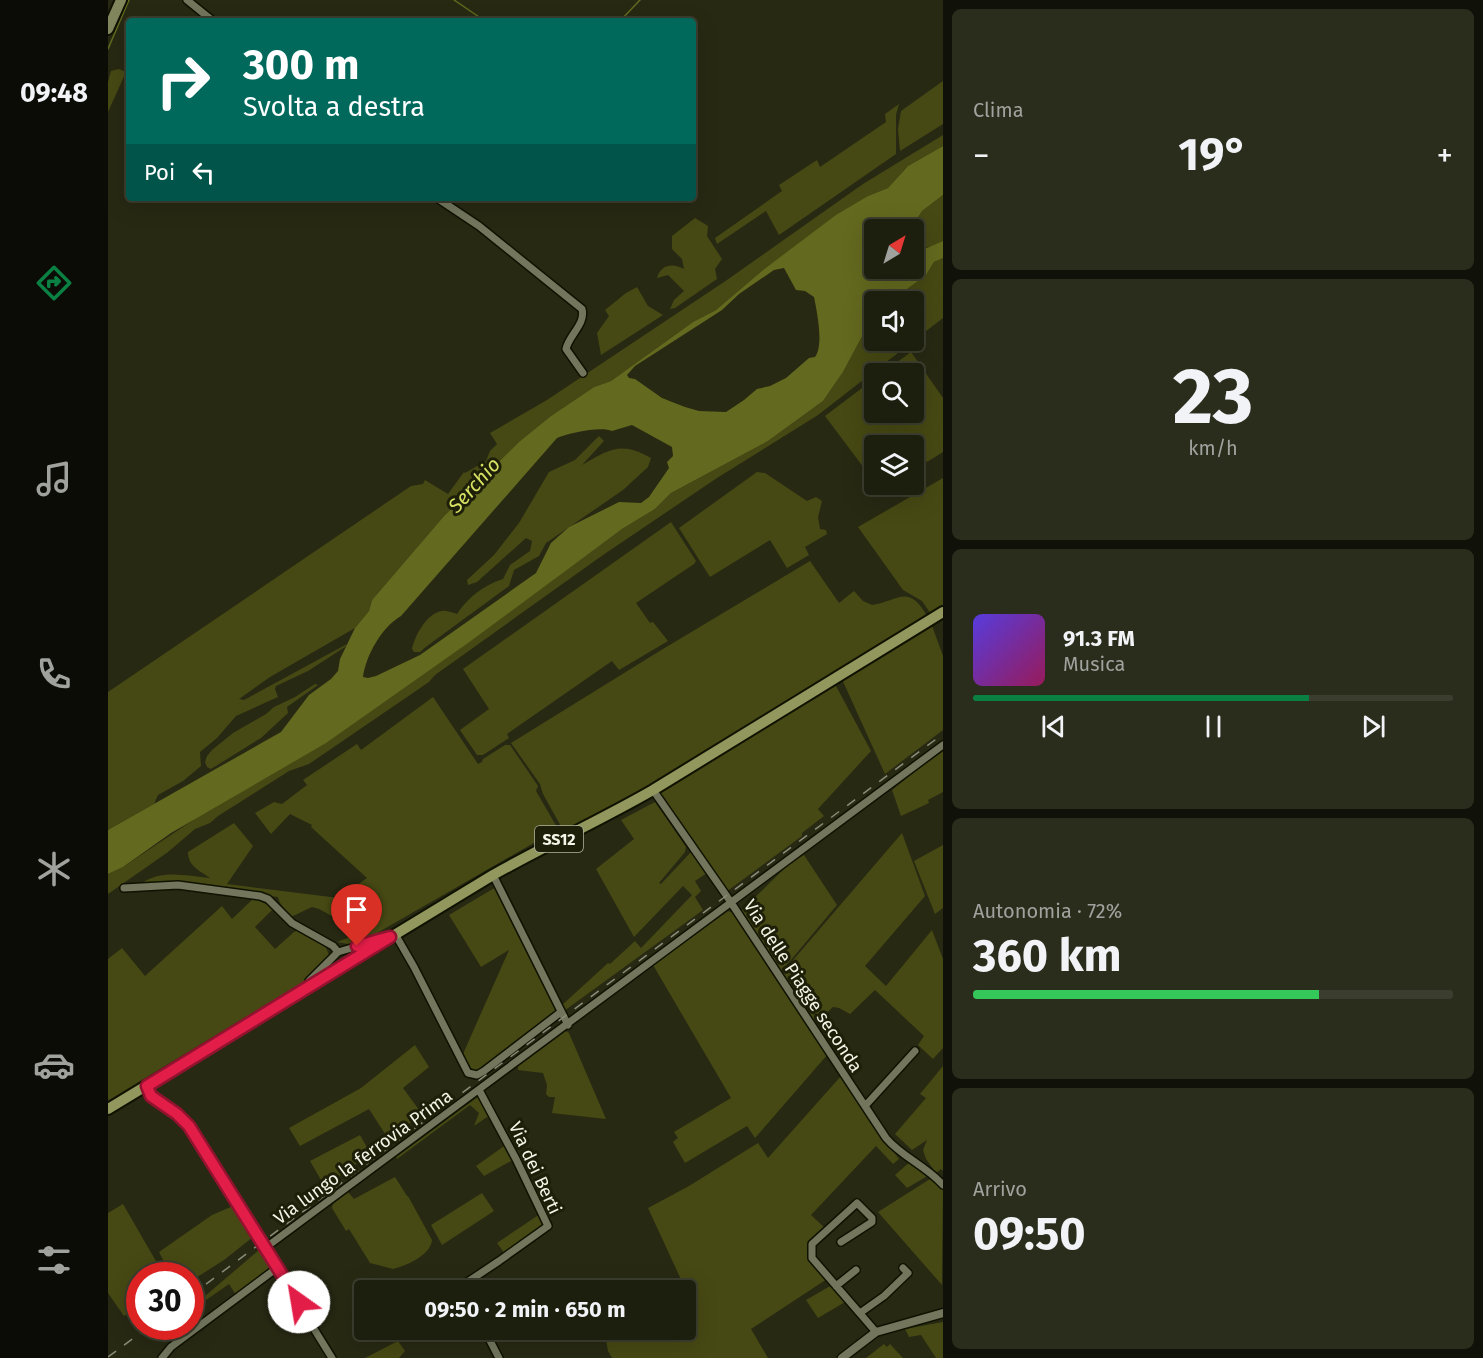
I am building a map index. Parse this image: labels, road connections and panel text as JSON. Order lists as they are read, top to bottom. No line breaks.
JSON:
{"streets":{"main road":["SS12"],"street":["Via delle Piagge seconda","Via lungo la ferrovia Prima","Via dei Berti"]},"crossings":[["SS12","Via delle Piagge seconda"],["Via delle Piagge seconda","Via lungo la ferrovia Prima"],["Via lungo la ferrovia Prima","Via dei Berti"]],"water":["Serchio"],"north":"top right","page":{"tabs":"09:48","tile":["Clima",["23","km/h"],["Autonomia · 72%","360 km"],["Arrivo","09:50"]],"turn":["300 m","Svolta a destra"],"heat":["−","19°","+"],"then":"Poi","song":["91.3 FM","Musica"],"limit":"30","trip":"09:50 · 2 min · 650 m"}}
